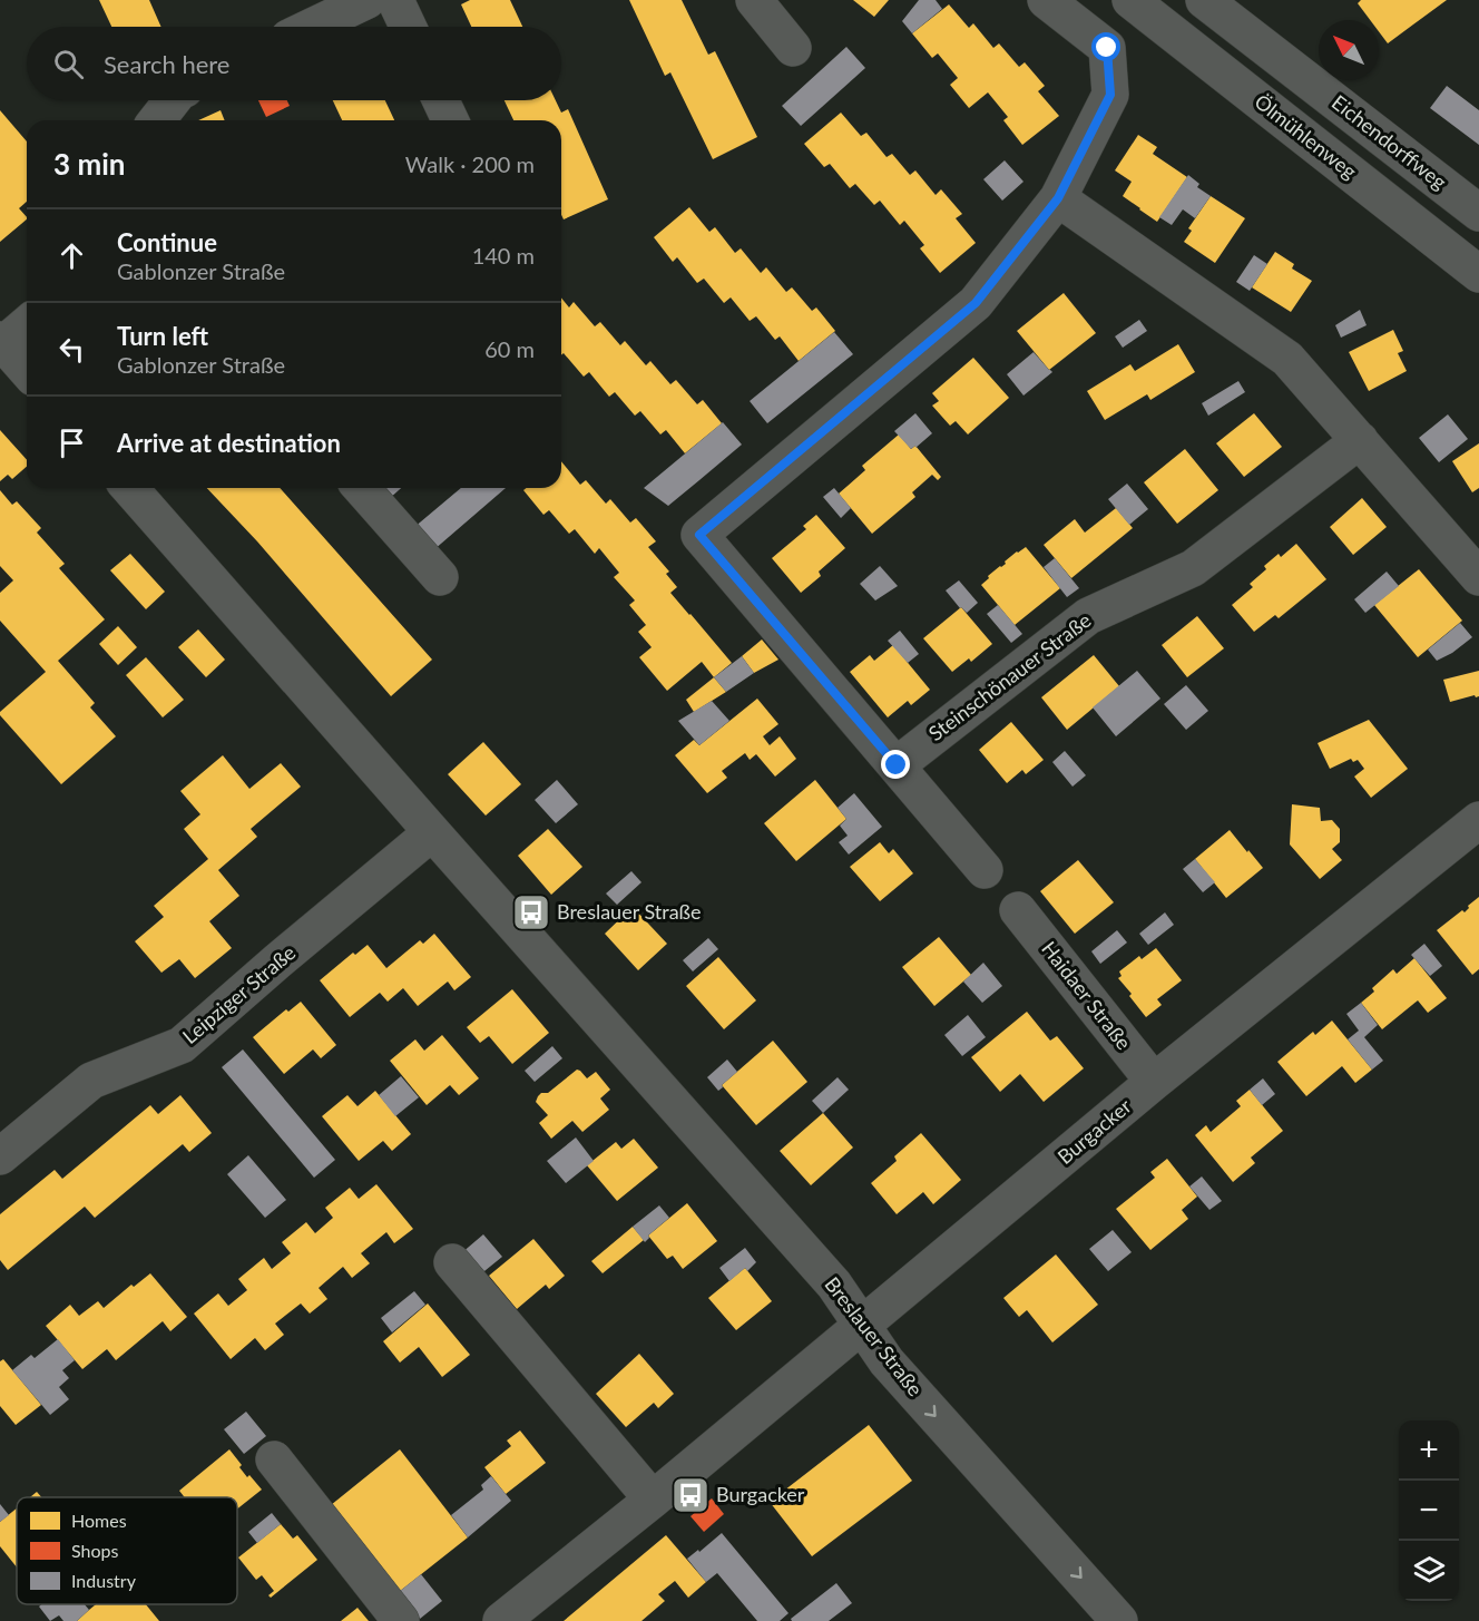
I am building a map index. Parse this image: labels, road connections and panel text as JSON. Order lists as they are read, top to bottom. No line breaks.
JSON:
{"streets":{"street":["Ölmühlenweg","Eichendorffweg","Steinschönauer Straße","Leipziger Straße","Haidaer Straße","Burgacker","Breslauer Straße"]},"crossings":[["Leipziger Straße","Breslauer Straße"],["Haidaer Straße","Burgacker"],["Burgacker","Breslauer Straße"]],"places":{"bus stop":["Breslauer Straße","Burgacker"]},"legend":["Homes","Shops","Industry"],"north":"top left","page":{"search":"Search here","heading":["3 min","Walk · 200 m"],"list":[["Continue","Gablonzer Straße","140 m"],["Turn left","Gablonzer Straße","60 m"],"Arrive at destination"],"map_buttons":["+","−"]}}
